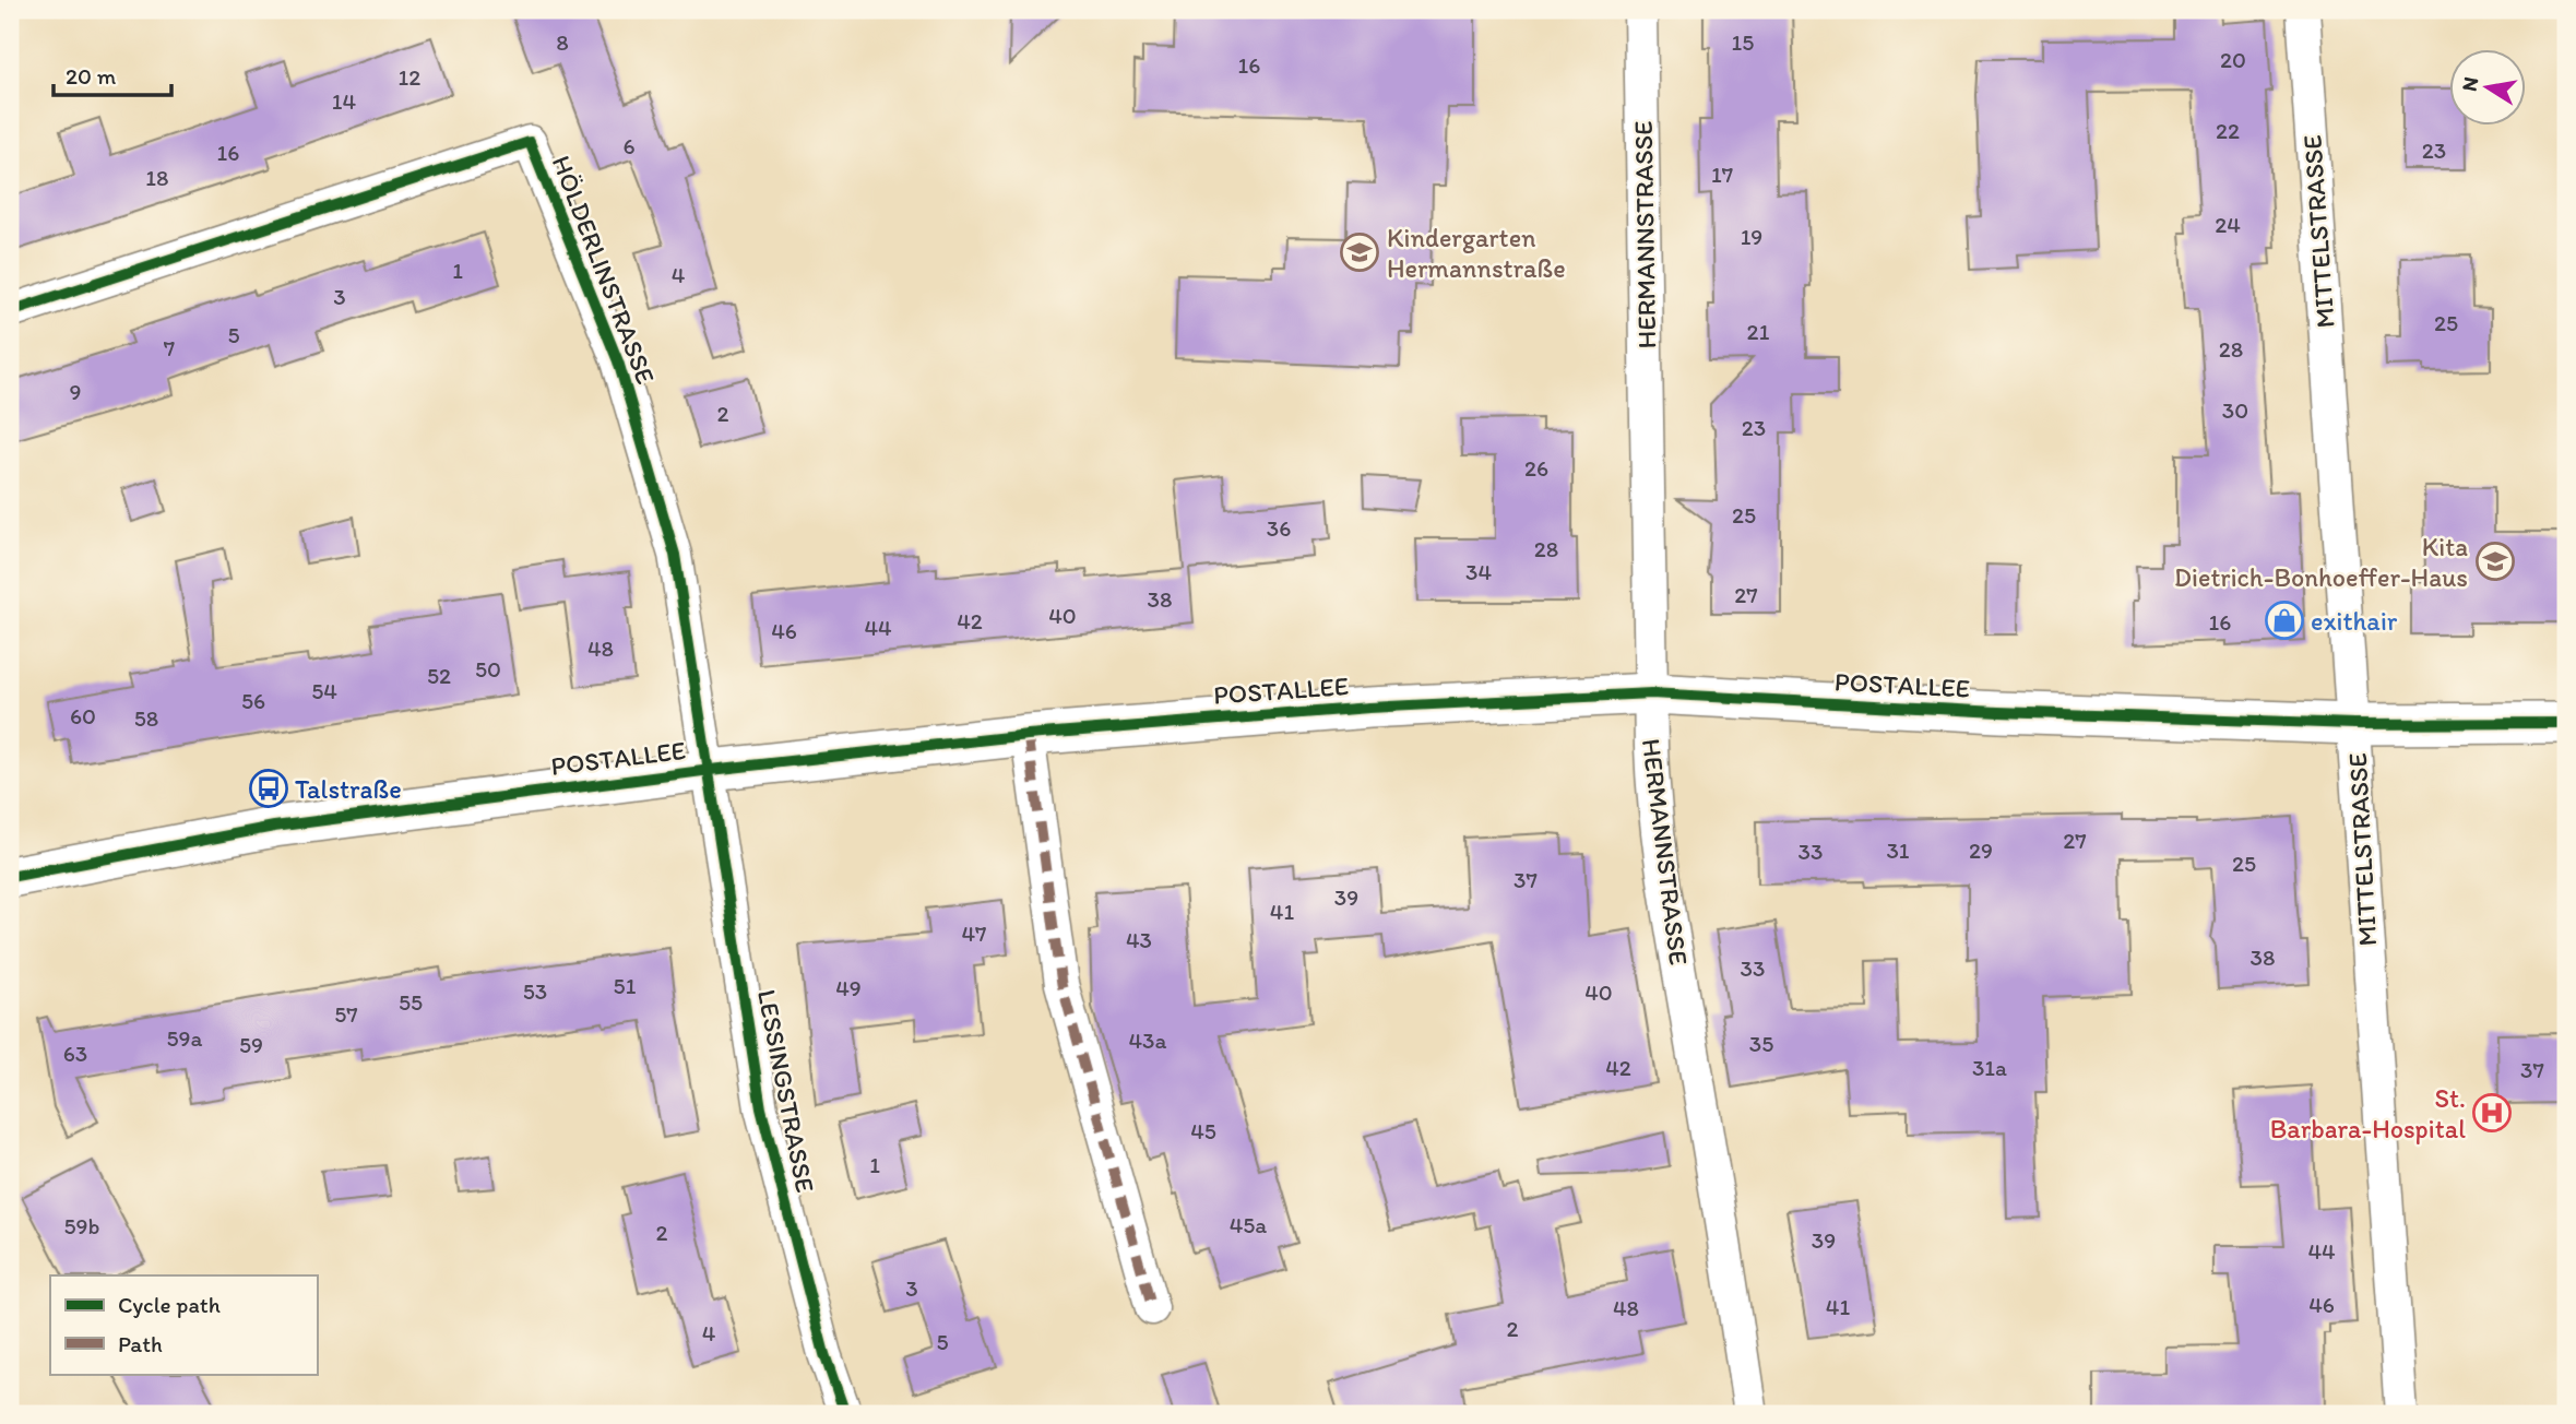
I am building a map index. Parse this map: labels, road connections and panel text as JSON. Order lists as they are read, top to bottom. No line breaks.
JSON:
{"streets":{"street":["MITTELSTRASSE","HERMANNSTRASSE","HÖLDERLINSTRASSE","POSTALLEE","LESSINGSTRASSE"]},"crossings":[["MITTELSTRASSE","POSTALLEE"],["HERMANNSTRASSE","POSTALLEE"],["HÖLDERLINSTRASSE","POSTALLEE"],["HÖLDERLINSTRASSE","LESSINGSTRASSE"],["POSTALLEE","LESSINGSTRASSE"]],"places":{"school or university":["Kindergarten Hermannstraße","Kita Dietrich-Bonhoeffer-Haus"],"shop":["exithair"],"bus stop":["Talstraße"],"hospital":["St. Barbara-Hospital"]},"house_numbers":["8","15","20","16","12","14","22","6","23","16","17","18","24","19","1","4","3","25","21","5","7","28","9","30","2","23","26","25","36","28","34","27","38","40","42","16","44","46","48","50","52","54","56","60","58","27","31","29","33","25","37","39","41","47","43","38","33","51","49","53","40","55","57","59a","43a","35","59","63","42","31a","37","45","1","45a","59b","2","39","44","3","46","41","48","2","4","5"],"legend":["Cycle path","Path"],"scale_bar":"20 m","north":"left"}
